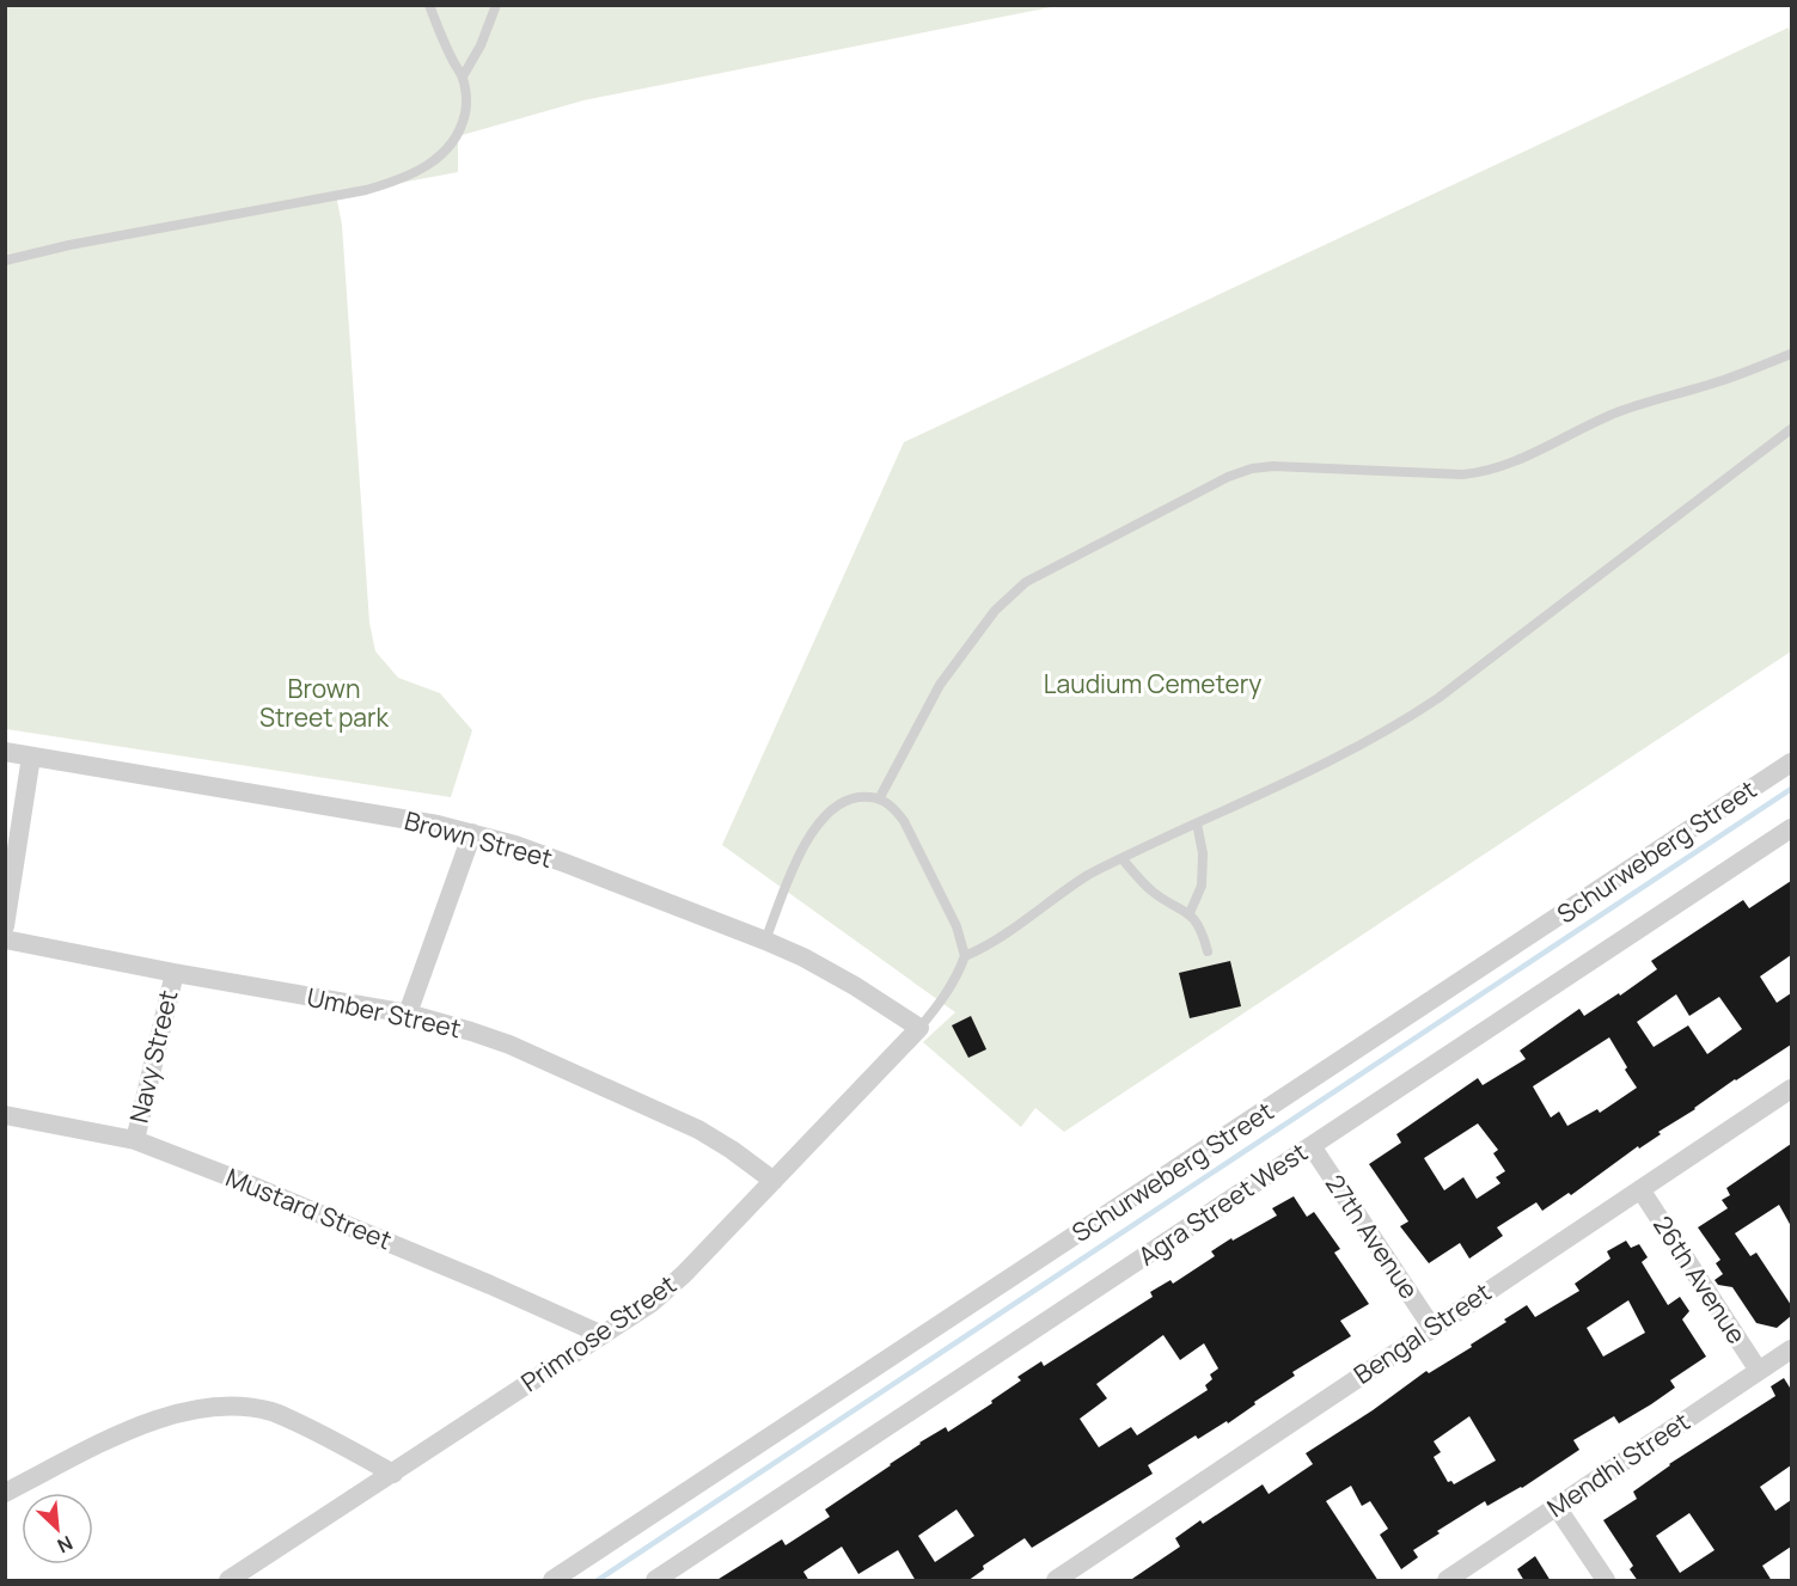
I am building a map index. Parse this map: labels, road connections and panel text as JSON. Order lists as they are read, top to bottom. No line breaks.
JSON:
{"streets":{"street":["Brown Street","Schurweberg Street","Umber Street","Navy Street","Agra Street West","Mustard Street","27th Avenue","26th Avenue","Primrose Street","Bengal Street","Mendhi Street"]},"crossings":[["Brown Street","Primrose Street"],["Umber Street","Navy Street"],["Umber Street","Primrose Street"],["Navy Street","Mustard Street"],["Agra Street West","27th Avenue"],["Mustard Street","Primrose Street"],["27th Avenue","Bengal Street"],["26th Avenue","Bengal Street"],["26th Avenue","Mendhi Street"]],"parks":["Laudium Cemetery","Brown Street park"],"north":"bottom right"}
